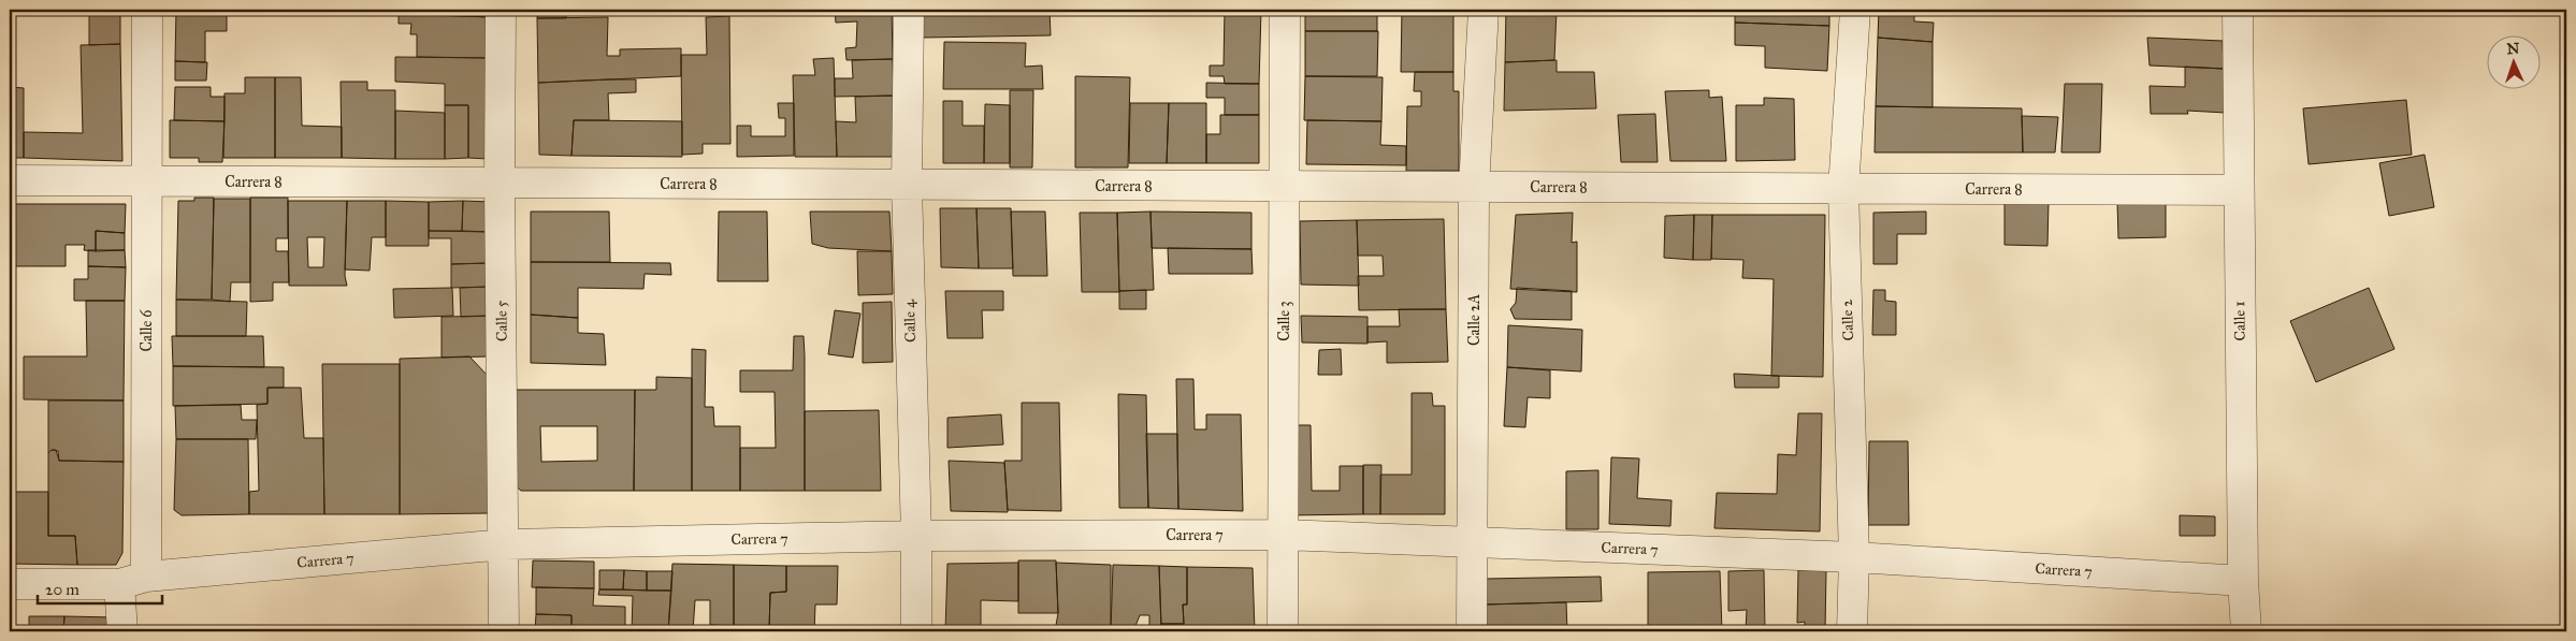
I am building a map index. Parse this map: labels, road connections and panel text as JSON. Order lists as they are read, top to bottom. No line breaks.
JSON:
{"streets":{"street":["Carrera 8","Calle 2A","Calle 2","Calle 5","Calle 4","Calle 3","Calle 1","Calle 6","Carrera 7"]},"crossings":[["Carrera 8","Calle 2A"],["Carrera 8","Calle 2"],["Carrera 8","Calle 5"],["Carrera 8","Calle 4"],["Carrera 8","Calle 3"],["Carrera 8","Calle 1"],["Carrera 8","Calle 6"],["Calle 2A","Carrera 7"],["Calle 2","Carrera 7"],["Calle 5","Carrera 7"],["Calle 4","Carrera 7"],["Calle 3","Carrera 7"],["Calle 1","Carrera 7"],["Calle 6","Carrera 7"]],"scale_bar":"20 m","north":"top"}
